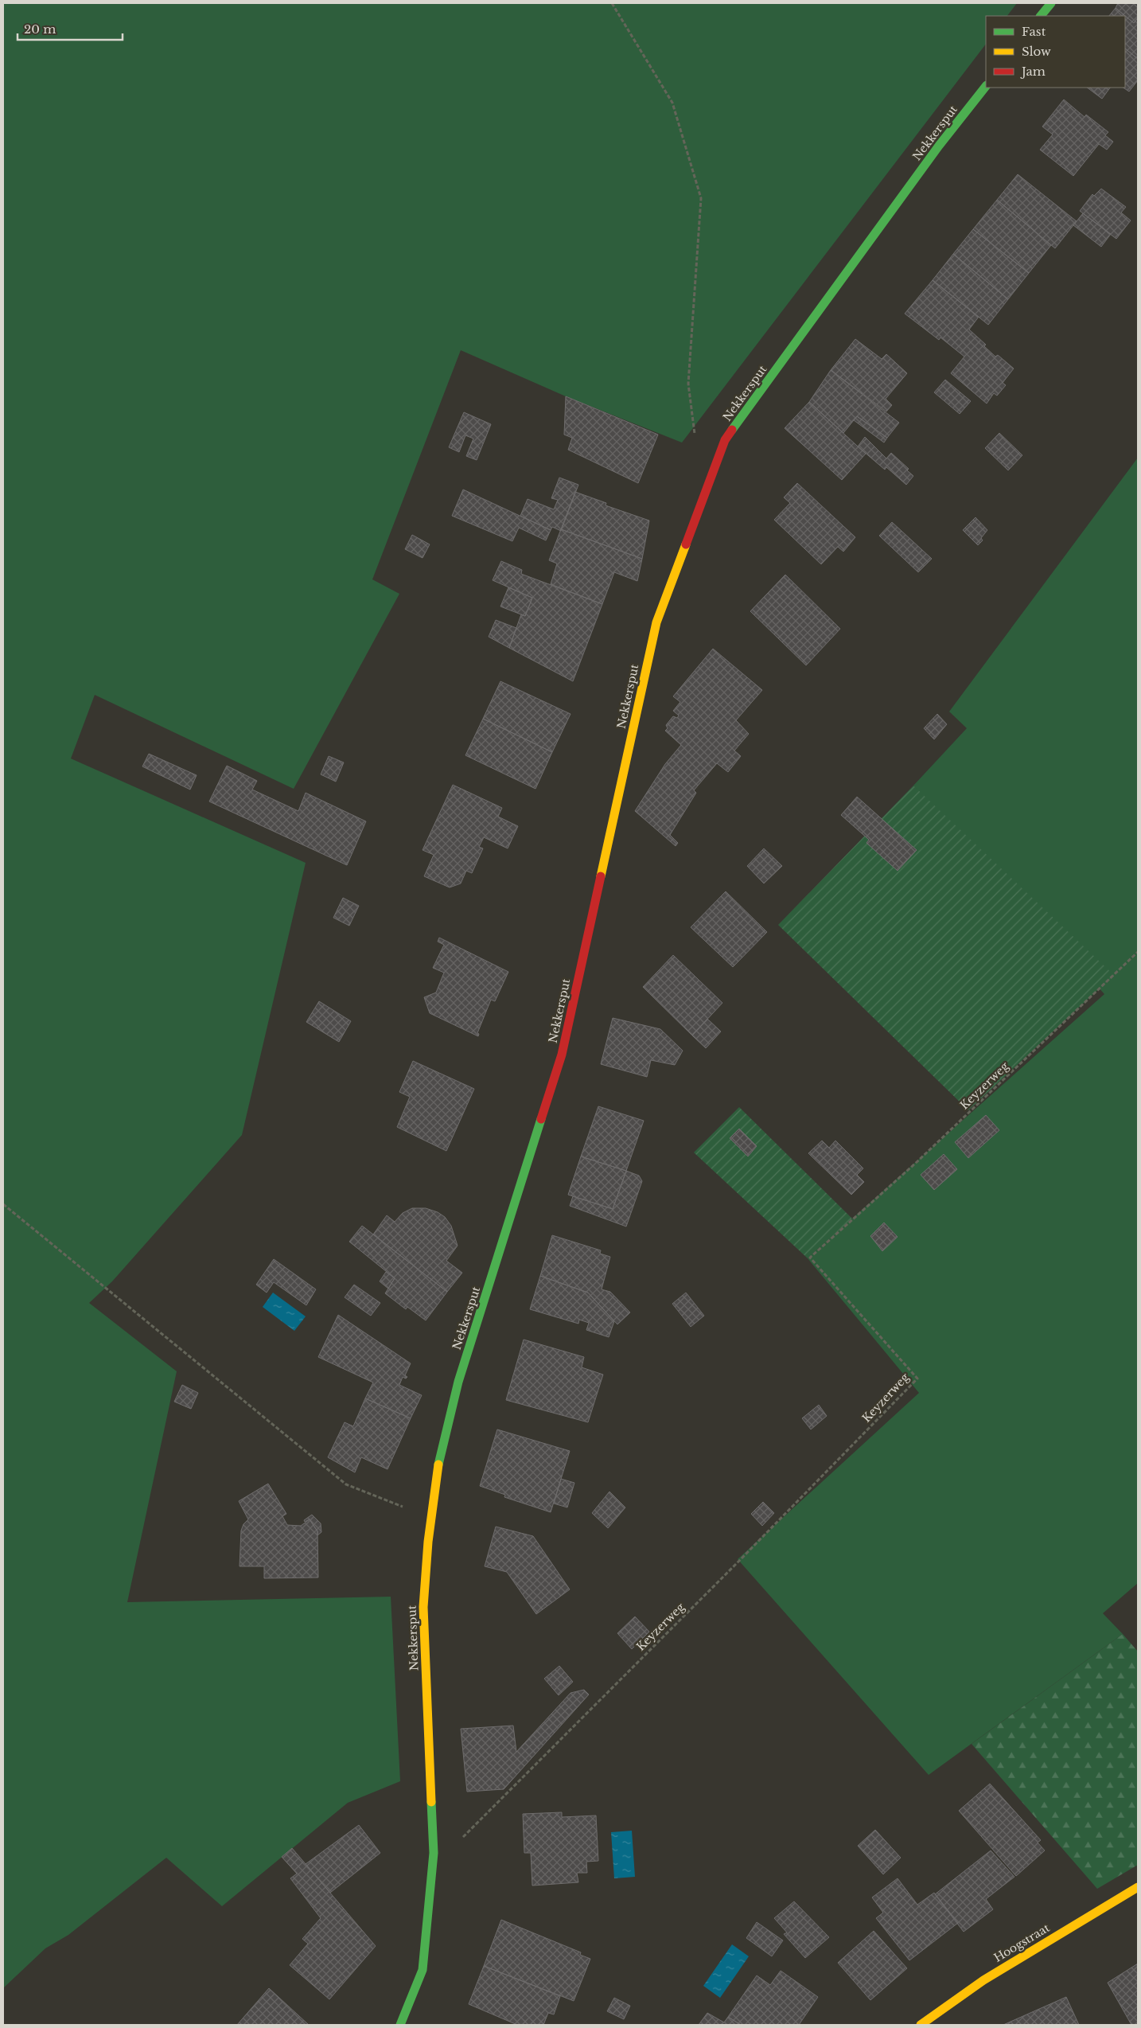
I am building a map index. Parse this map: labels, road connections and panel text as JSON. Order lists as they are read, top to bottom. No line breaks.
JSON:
{"streets":{"street":["Nekkersput","Hoogstraat"],"path":["Keyzerweg"]},"crossings":[["Nekkersput","Keyzerweg"]],"legend":["Fast","Slow","Jam"],"scale_bar":"20 m"}
